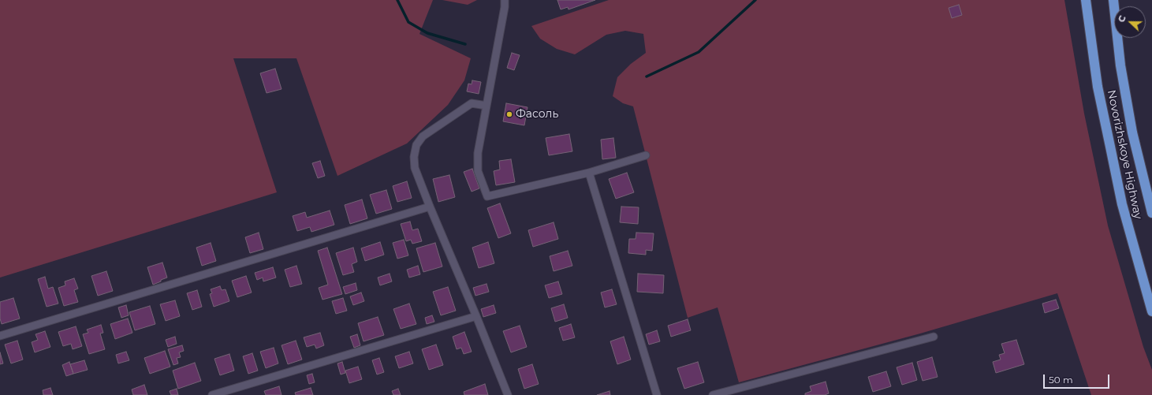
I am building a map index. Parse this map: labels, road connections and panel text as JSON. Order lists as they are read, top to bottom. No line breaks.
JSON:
{"streets":{"highway":["Novorizhskoye Highway"]},"places":["Фасоль"],"scale_bar":"50 m","north":"left"}
